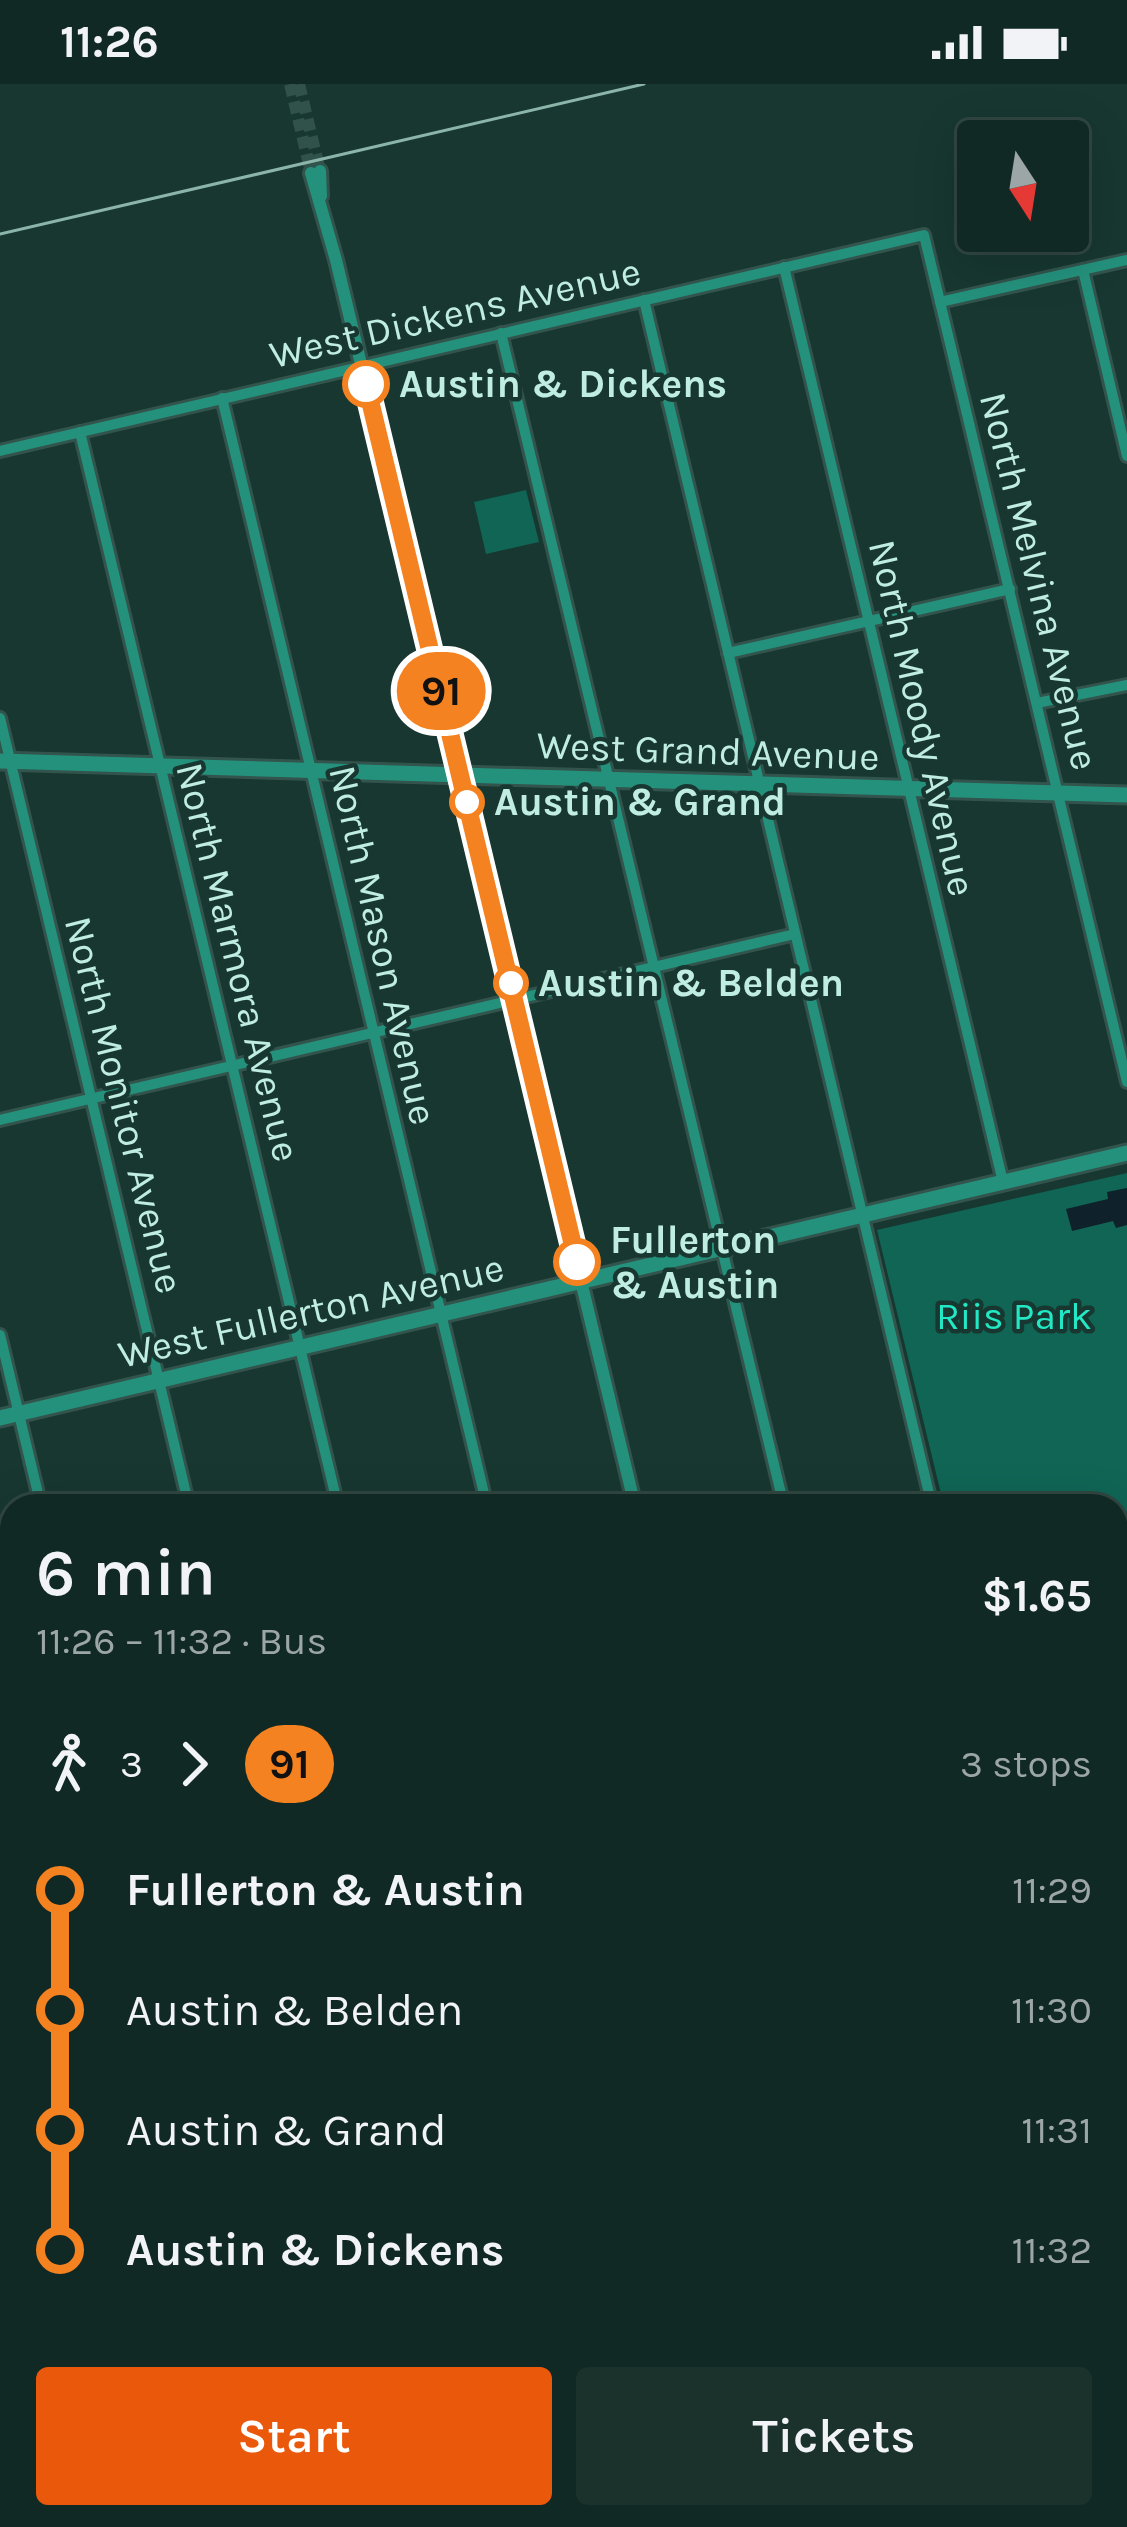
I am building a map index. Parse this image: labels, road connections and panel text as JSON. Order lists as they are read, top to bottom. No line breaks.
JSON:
{"streets":{"main road":["West Grand Avenue","West Fullerton Avenue"],"street":["West Dickens Avenue","North Melvina Avenue","North Moody Avenue","North Mason Avenue","North Marmora Avenue","North Monitor Avenue"]},"crossings":[["West Dickens Avenue","North Melvina Avenue"],["West Dickens Avenue","North Moody Avenue"],["West Dickens Avenue","North Mason Avenue"],["West Dickens Avenue","North Marmora Avenue"],["North Melvina Avenue","West Grand Avenue"],["North Moody Avenue","West Grand Avenue"],["North Moody Avenue","West Fullerton Avenue"],["West Grand Avenue","North Mason Avenue"],["West Grand Avenue","North Marmora Avenue"],["West Grand Avenue","North Monitor Avenue"],["North Mason Avenue","West Fullerton Avenue"],["North Marmora Avenue","West Fullerton Avenue"],["North Monitor Avenue","West Fullerton Avenue"]],"parks":["Riis Park"],"places":["Austin & Dickens","Austin & Grand","Austin & Belden","Fullerton & Austin"],"lines":["bus line 91"],"north":"bottom","page":{"status":"11:26","on_map":"91","heading":["6 min","11:26 – 11:32 · Bus","$1.65"],"legs":["3","91","3 stops"],"list":[{"name":"Fullerton & Austin","value":"11:29"},{"name":"Austin & Belden","value":"11:30"},{"name":"Austin & Grand","value":"11:31"},{"name":"Austin & Dickens","value":"11:32"}],"buttons":["Start","Tickets"]}}
